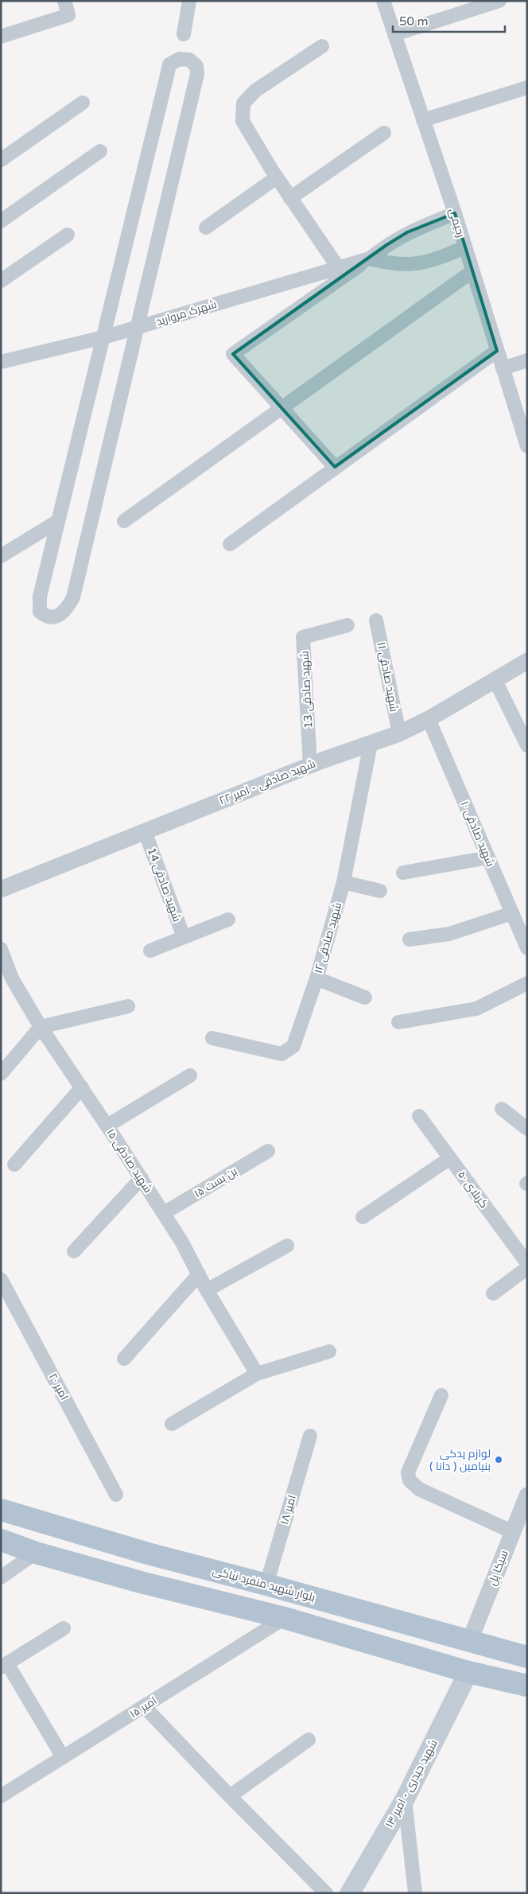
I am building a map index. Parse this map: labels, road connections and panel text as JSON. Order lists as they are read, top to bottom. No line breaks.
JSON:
{"streets":{"main road":["بلوار شهید منفرد نیاکی","شهید حیدری - امیر ۱۳"],"street":["رحیمی","شهرک مروارید","شهید صادقی ۱۱","شهید صادقی 13","شهید صادقی - امیر ۲۲","شهید صادقی ۱۰","شهید صادقی 14","شهید صادقی ۱۲","شهید صادقی ۱۵","بن بست ۱۵","کربلای ۵۰","امیر ۲۰","امیر ۱۸","سیکا پل","امیر ۱۵"]},"crossings":[["رحیمی","شهرک مروارید"],["شهید صادقی ۱۱","شهید صادقی - امیر ۲۲"],["شهید صادقی 13","شهید صادقی - امیر ۲۲"],["شهید صادقی - امیر ۲۲","شهید صادقی ۱۰"],["شهید صادقی - امیر ۲۲","شهید صادقی 14"],["شهید صادقی - امیر ۲۲","شهید صادقی ۱۲"],["شهید صادقی ۱۵","بن بست ۱۵"],["امیر ۱۸","بلوار شهید منفرد نیاکی"],["سیکا پل","بلوار شهید منفرد نیاکی"]],"places":["لوازم یدکی بنیامین ( دانا )"],"scale_bar":"50 m"}
